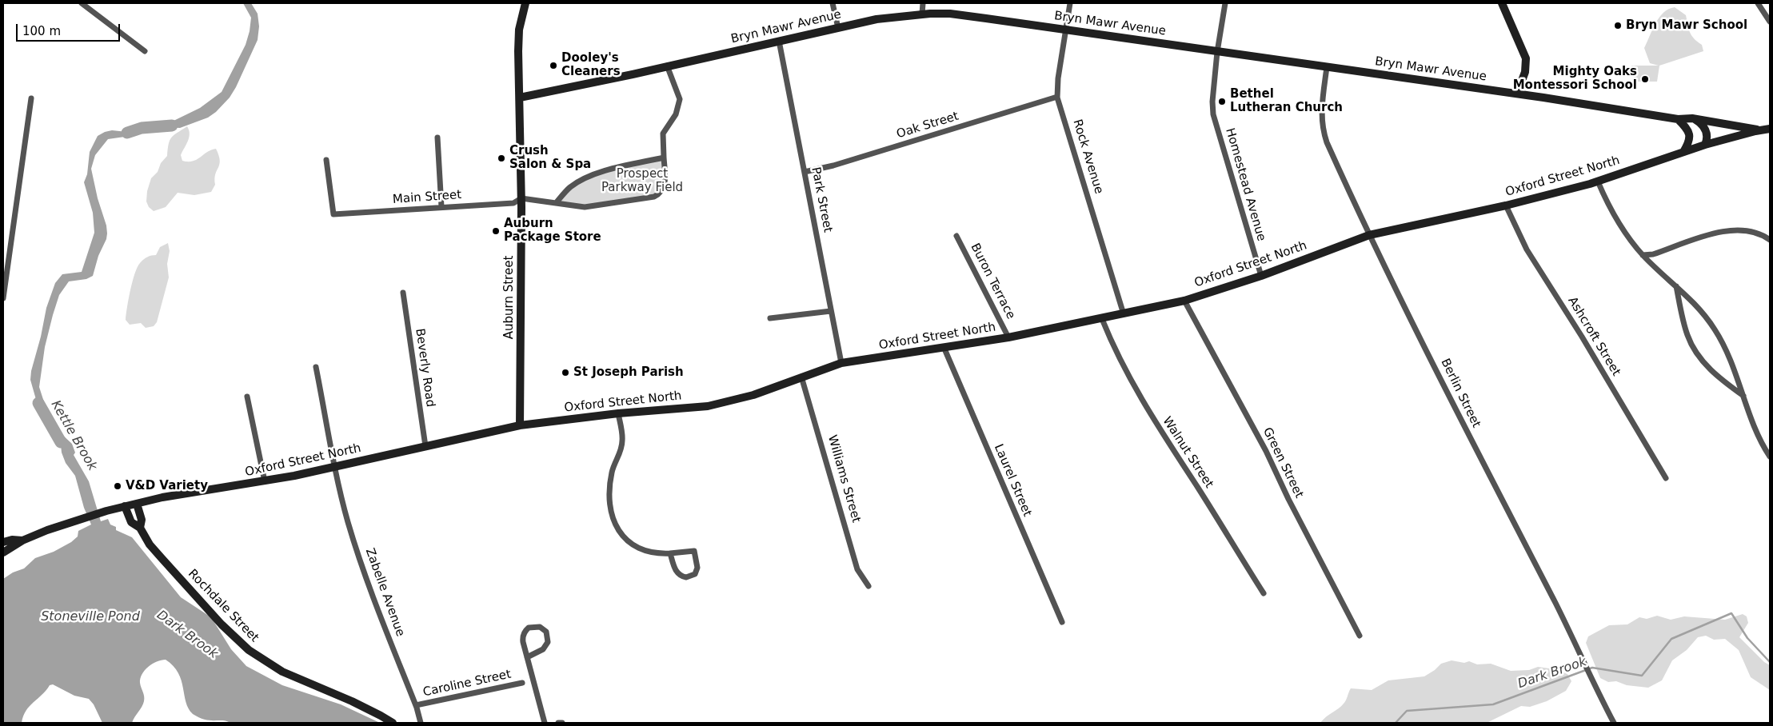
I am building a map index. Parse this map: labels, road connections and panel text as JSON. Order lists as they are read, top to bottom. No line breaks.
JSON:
{"streets":{"main road":["Bryn Mawr Avenue","Oxford Street North","Auburn Street","Rochdale Street"],"street":["Oak Street","Rock Avenue","Homestead Avenue","Main Street","Park Street","Buron Terrace","Ashcroft Street","Beverly Road","Berlin Street","Walnut Street","Green Street","Williams Street","Laurel Street","Zabelle Avenue","Caroline Street"]},"crossings":[["Bryn Mawr Avenue","Rock Avenue"],["Bryn Mawr Avenue","Oxford Street North"],["Bryn Mawr Avenue","Homestead Avenue"],["Bryn Mawr Avenue","Park Street"],["Bryn Mawr Avenue","Auburn Street"],["Bryn Mawr Avenue","Berlin Street"],["Oak Street","Rock Avenue"],["Oak Street","Park Street"],["Rock Avenue","Oxford Street North"],["Oxford Street North","Homestead Avenue"],["Oxford Street North","Park Street"],["Oxford Street North","Buron Terrace"],["Oxford Street North","Auburn Street"],["Oxford Street North","Ashcroft Street"],["Oxford Street North","Beverly Road"],["Oxford Street North","Berlin Street"],["Oxford Street North","Walnut Street"],["Oxford Street North","Green Street"],["Oxford Street North","Williams Street"],["Oxford Street North","Laurel Street"],["Oxford Street North","Zabelle Avenue"],["Oxford Street North","Rochdale Street"],["Main Street","Auburn Street"],["Zabelle Avenue","Caroline Street"]],"water":["Kettle Brook","Stoneville Pond","Dark Brook"],"parks":["Prospect Parkway Field"],"places":["Bryn Mawr School","Dooley's Cleaners","Mighty Oaks Montessori School","Bethel Lutheran Church","Crush Salon & Spa","Auburn Package Store","St Joseph Parish","V&D Variety"],"scale_bar":"100 m"}
